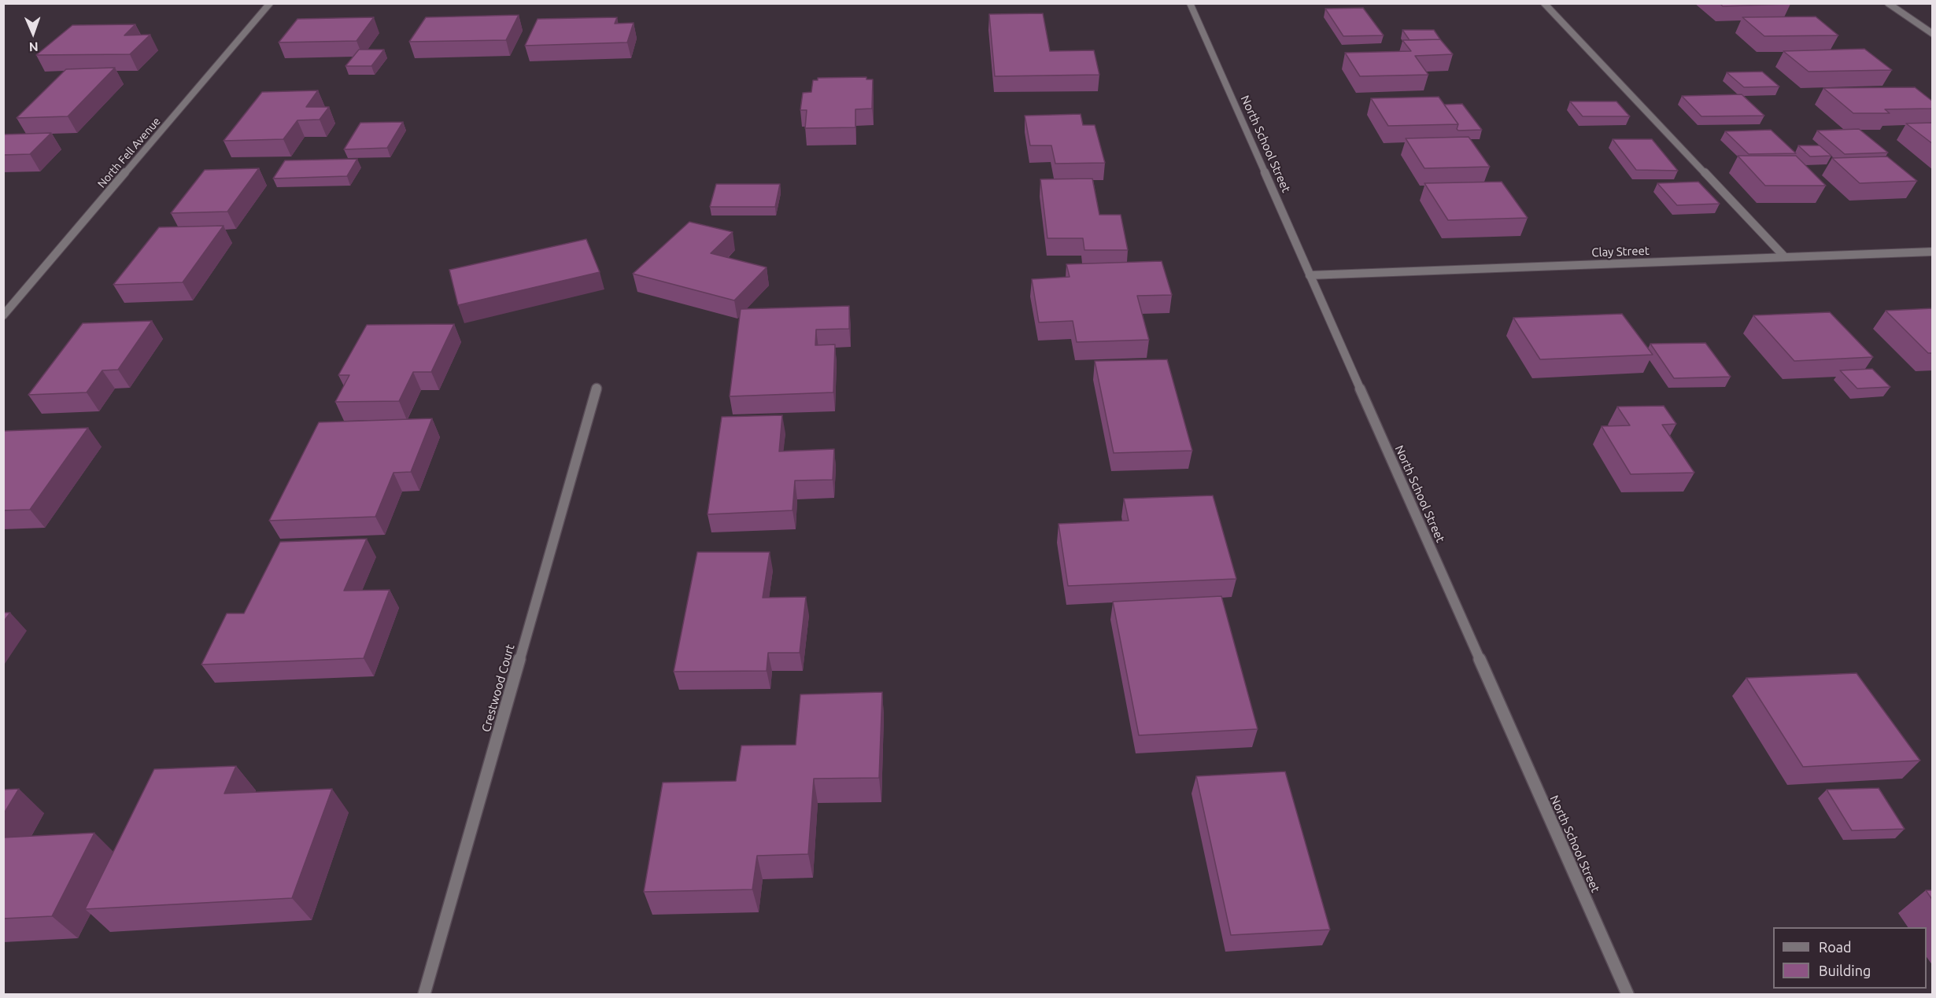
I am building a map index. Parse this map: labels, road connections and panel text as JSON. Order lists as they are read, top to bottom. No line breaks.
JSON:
{"streets":{"street":["North School Street","North Fell Avenue","Clay Street","Crestwood Court"]},"crossings":[["North School Street","Clay Street"]],"legend":["Road","Building"],"north":"bottom"}
